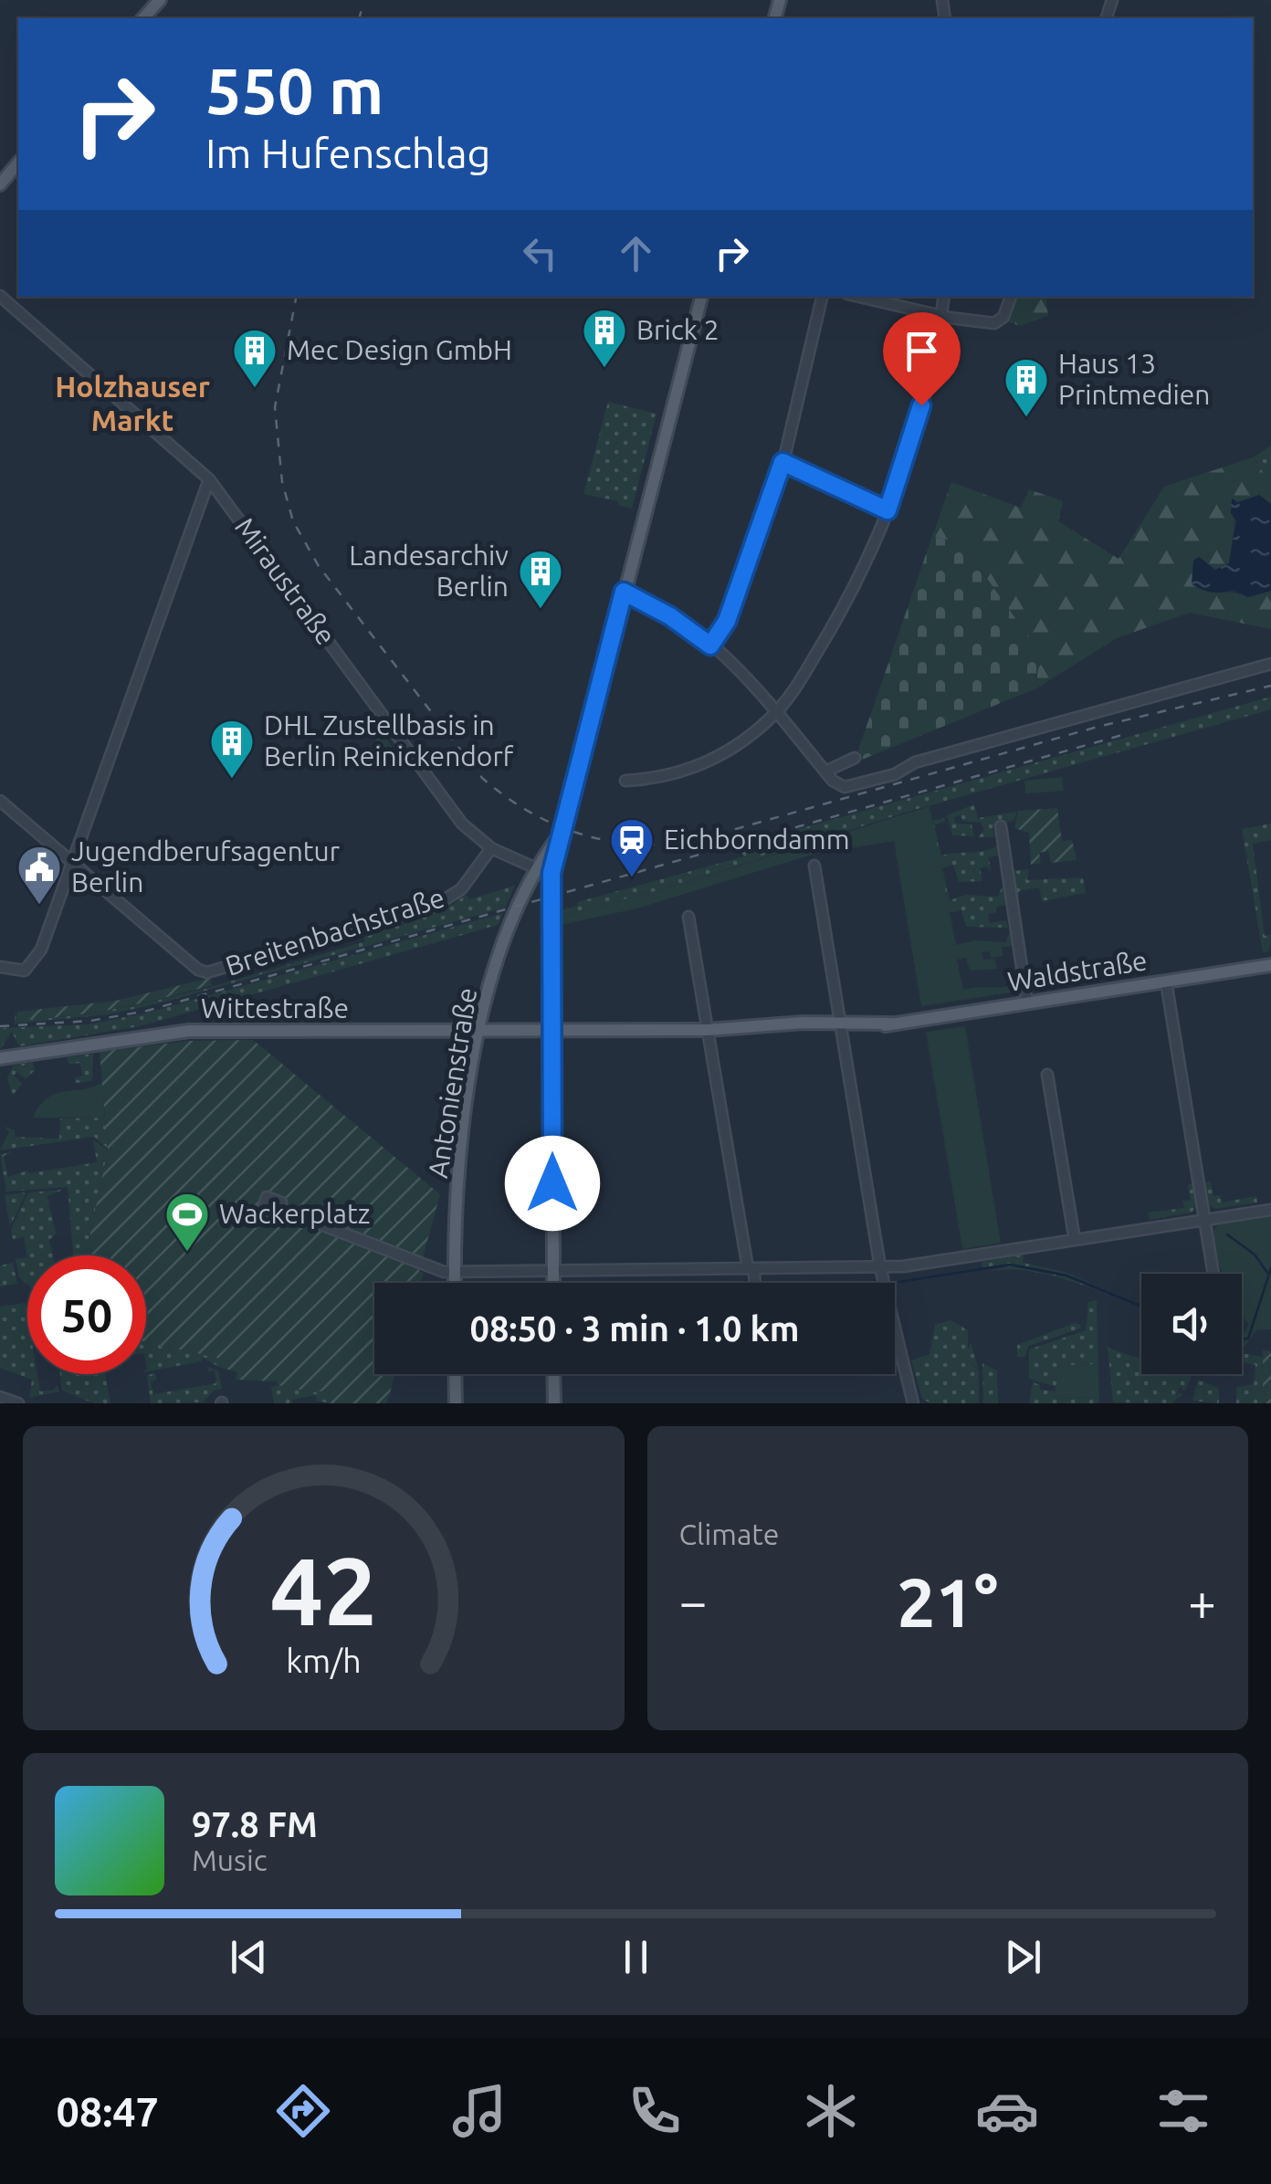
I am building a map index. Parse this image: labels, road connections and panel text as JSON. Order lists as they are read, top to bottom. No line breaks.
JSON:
{"streets":{"main road":["Waldstraße","Wittestraße","Antonienstraße"],"street":["Miraustraße","Breitenbachstraße"]},"crossings":[["Miraustraße","Breitenbachstraße"],["Miraustraße","Antonienstraße"],["Waldstraße","Wittestraße"],["Wittestraße","Antonienstraße"]],"districts":["Holzhauser Markt"],"places":{"building":["Brick 2","Mec Design GmbH","Haus 13 Printmedien","Landesarchiv Berlin","DHL Zustellbasis in Berlin Reinickendorf"],"station":["Eichborndamm"],"public building":["Jugendberufsagentur Berlin"],"sports":["Wackerplatz"]},"page":{"turn":["550 m","Im Hufenschlag"],"limit":"50","trip":"08:50 · 3 min · 1.0 km","tile":"Climate","heat":["−","21°","+"],"song":["97.8 FM","Music"],"tabs":"08:47","gauge":["42","km/h"]}}
